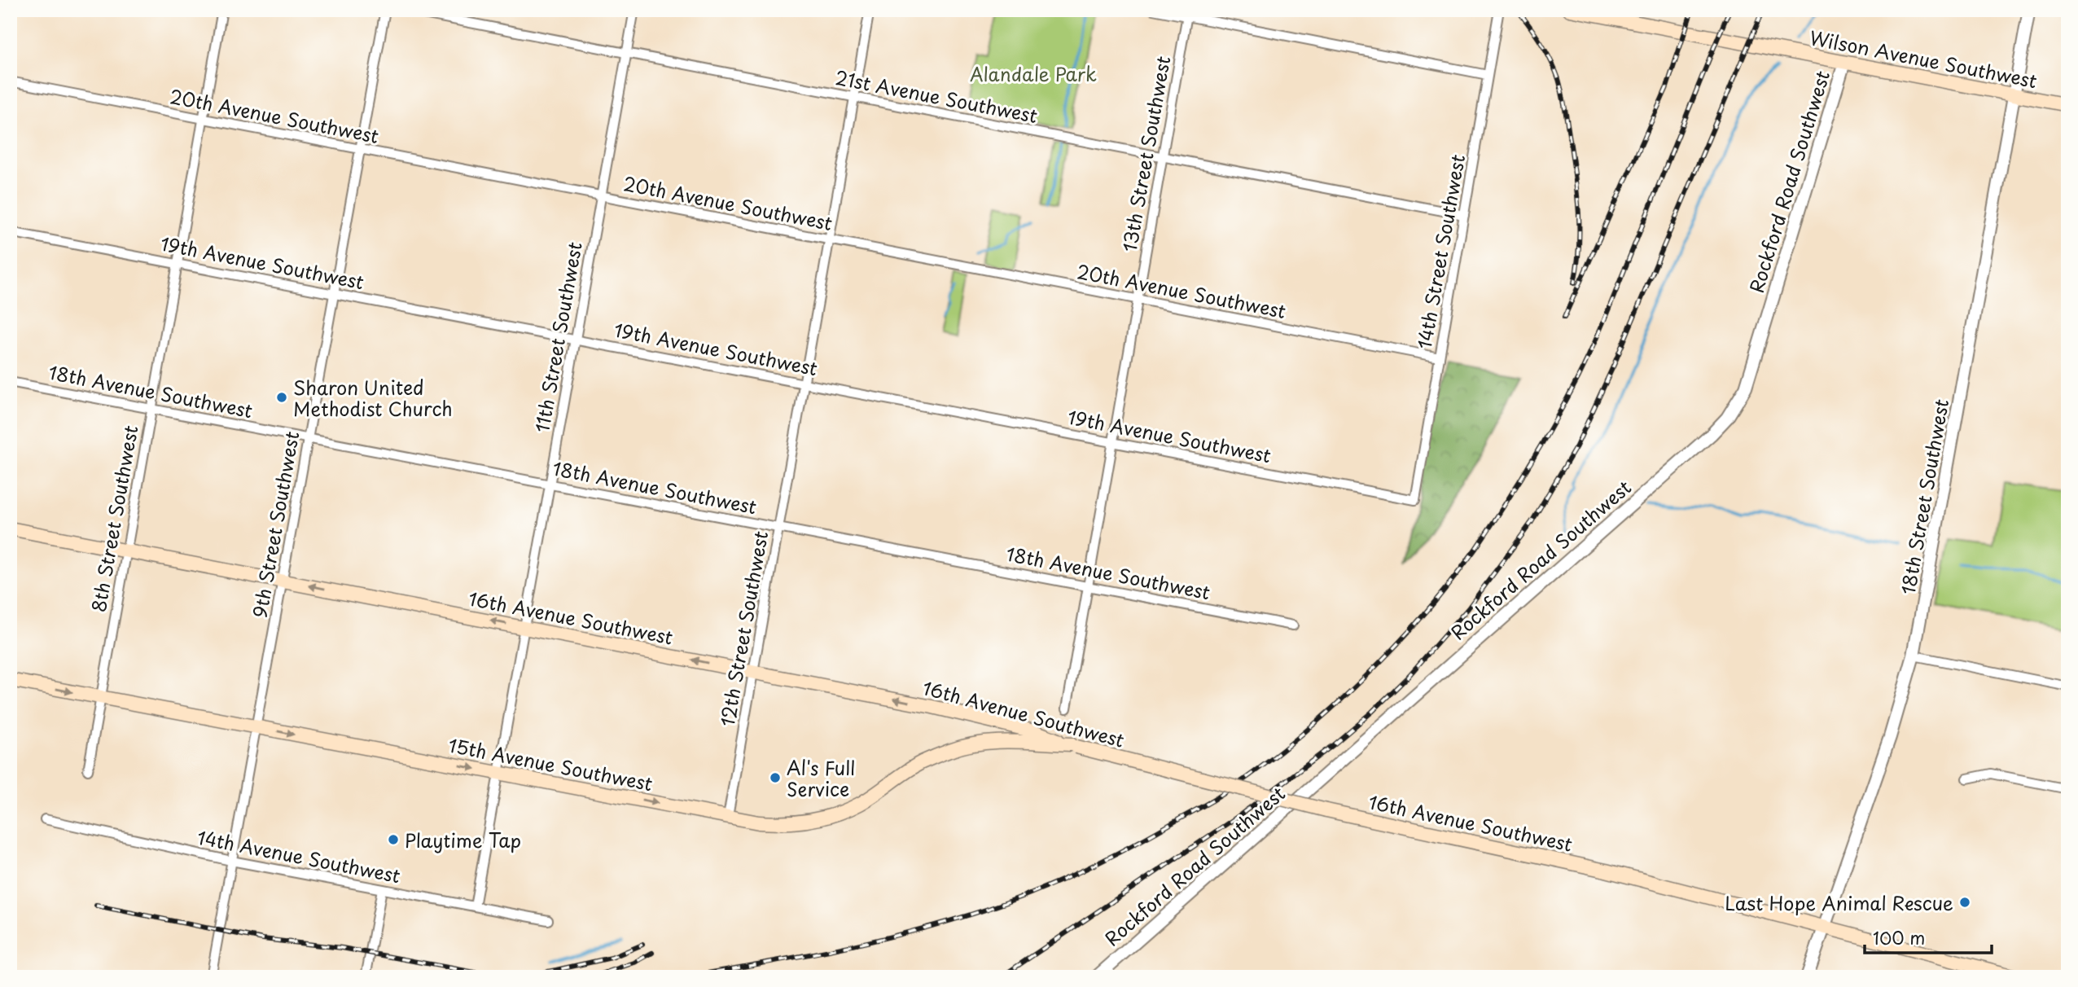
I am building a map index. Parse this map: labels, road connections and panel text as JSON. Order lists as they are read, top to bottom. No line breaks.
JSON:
{"streets":{"main road":["Wilson Avenue Southwest","16th Avenue Southwest","15th Avenue Southwest"],"street":["21st Avenue Southwest","20th Avenue Southwest","13th Street Southwest","Rockford Road Southwest","14th Street Southwest","19th Avenue Southwest","11th Street Southwest","18th Avenue Southwest","18th Street Southwest","8th Street Southwest","9th Street Southwest","12th Street Southwest","14th Avenue Southwest"]},"crossings":[["Wilson Avenue Southwest","Rockford Road Southwest"],["Wilson Avenue Southwest","18th Street Southwest"],["21st Avenue Southwest","13th Street Southwest"],["21st Avenue Southwest","14th Street Southwest"],["21st Avenue Southwest","11th Street Southwest"],["21st Avenue Southwest","12th Street Southwest"],["20th Avenue Southwest","13th Street Southwest"],["20th Avenue Southwest","14th Street Southwest"],["20th Avenue Southwest","11th Street Southwest"],["20th Avenue Southwest","8th Street Southwest"],["20th Avenue Southwest","9th Street Southwest"],["20th Avenue Southwest","12th Street Southwest"],["13th Street Southwest","19th Avenue Southwest"],["13th Street Southwest","18th Avenue Southwest"],["14th Street Southwest","19th Avenue Southwest"],["19th Avenue Southwest","11th Street Southwest"],["19th Avenue Southwest","8th Street Southwest"],["19th Avenue Southwest","9th Street Southwest"],["19th Avenue Southwest","12th Street Southwest"],["11th Street Southwest","18th Avenue Southwest"],["11th Street Southwest","16th Avenue Southwest"],["11th Street Southwest","15th Avenue Southwest"],["11th Street Southwest","14th Avenue Southwest"],["18th Avenue Southwest","8th Street Southwest"],["18th Avenue Southwest","9th Street Southwest"],["18th Avenue Southwest","12th Street Southwest"],["18th Street Southwest","16th Avenue Southwest"],["8th Street Southwest","16th Avenue Southwest"],["8th Street Southwest","15th Avenue Southwest"],["9th Street Southwest","16th Avenue Southwest"],["9th Street Southwest","15th Avenue Southwest"],["9th Street Southwest","14th Avenue Southwest"],["16th Avenue Southwest","12th Street Southwest"],["16th Avenue Southwest","15th Avenue Southwest"],["12th Street Southwest","15th Avenue Southwest"]],"one_way":["16th Avenue Southwest","15th Avenue Southwest"],"parks":["Alandale Park"],"places":["Sharon United Methodist Church","Al's Full Service","Playtime Tap","Last Hope Animal Rescue"],"scale_bar":"100 m"}
